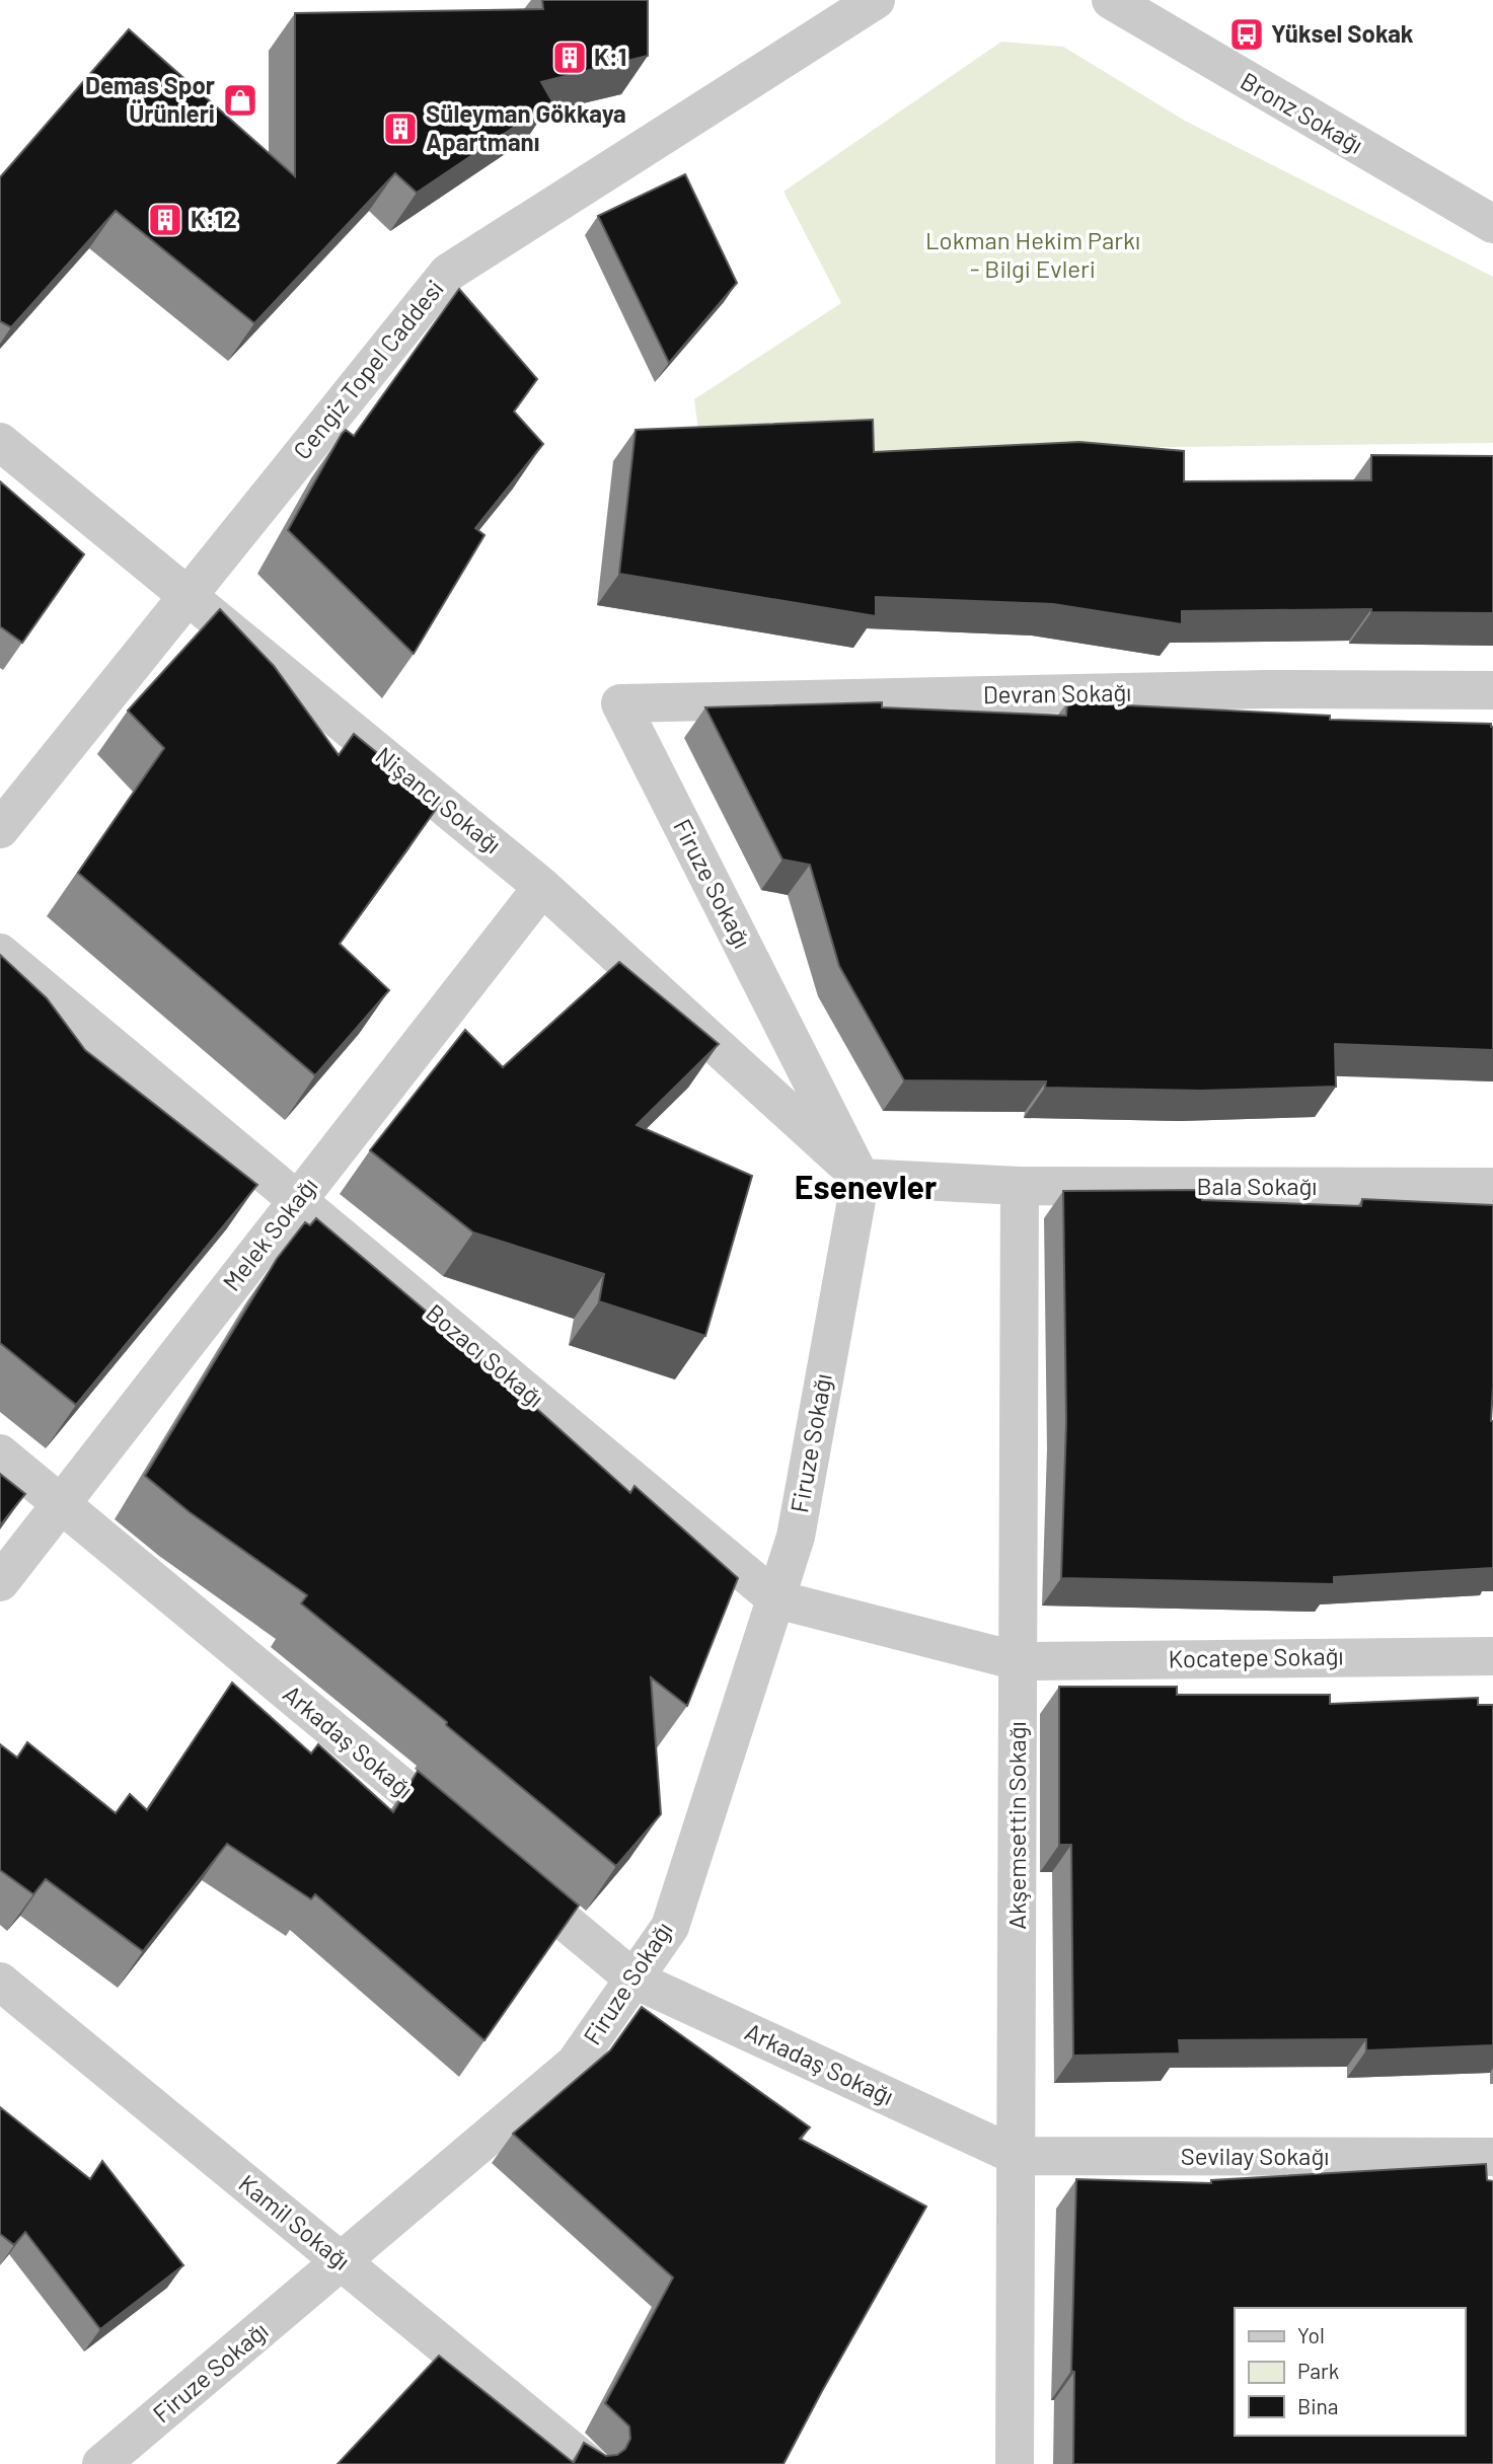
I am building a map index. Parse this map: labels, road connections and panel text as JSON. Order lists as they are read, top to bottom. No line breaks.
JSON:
{"streets":{"street":["Bronz Sokağı","Cengiz Topel Caddesi","Devran Sokağı","Nişancı Sokağı","Firuze Sokağı","Bala Sokağı","Melek Sokağı","Bozacı Sokağı","Kocatepe Sokağı","Arkadaş Sokağı","Akşemsettin Sokağı","Sevilay Sokağı","Kamil Sokağı"]},"crossings":[["Cengiz Topel Caddesi","Nişancı Sokağı"],["Devran Sokağı","Firuze Sokağı"],["Nişancı Sokağı","Firuze Sokağı"],["Nişancı Sokağı","Melek Sokağı"],["Firuze Sokağı","Bozacı Sokağı"],["Firuze Sokağı","Arkadaş Sokağı"],["Firuze Sokağı","Kamil Sokağı"],["Bala Sokağı","Akşemsettin Sokağı"],["Melek Sokağı","Bozacı Sokağı"],["Melek Sokağı","Arkadaş Sokağı"],["Bozacı Sokağı","Kocatepe Sokağı"],["Bozacı Sokağı","Akşemsettin Sokağı"],["Kocatepe Sokağı","Akşemsettin Sokağı"],["Arkadaş Sokağı","Akşemsettin Sokağı"],["Arkadaş Sokağı","Sevilay Sokağı"],["Akşemsettin Sokağı","Sevilay Sokağı"]],"districts":["Esenevler"],"parks":["Lokman Hekim Parkı - Bilgi Evleri"],"places":{"bus stop":["Yüksel Sokak"],"building":["K:1","Süleyman Gökkaya Apartmanı","K:12"],"shop":["Demas Spor Ürünleri"]},"legend":["Yol","Park","Bina"]}
